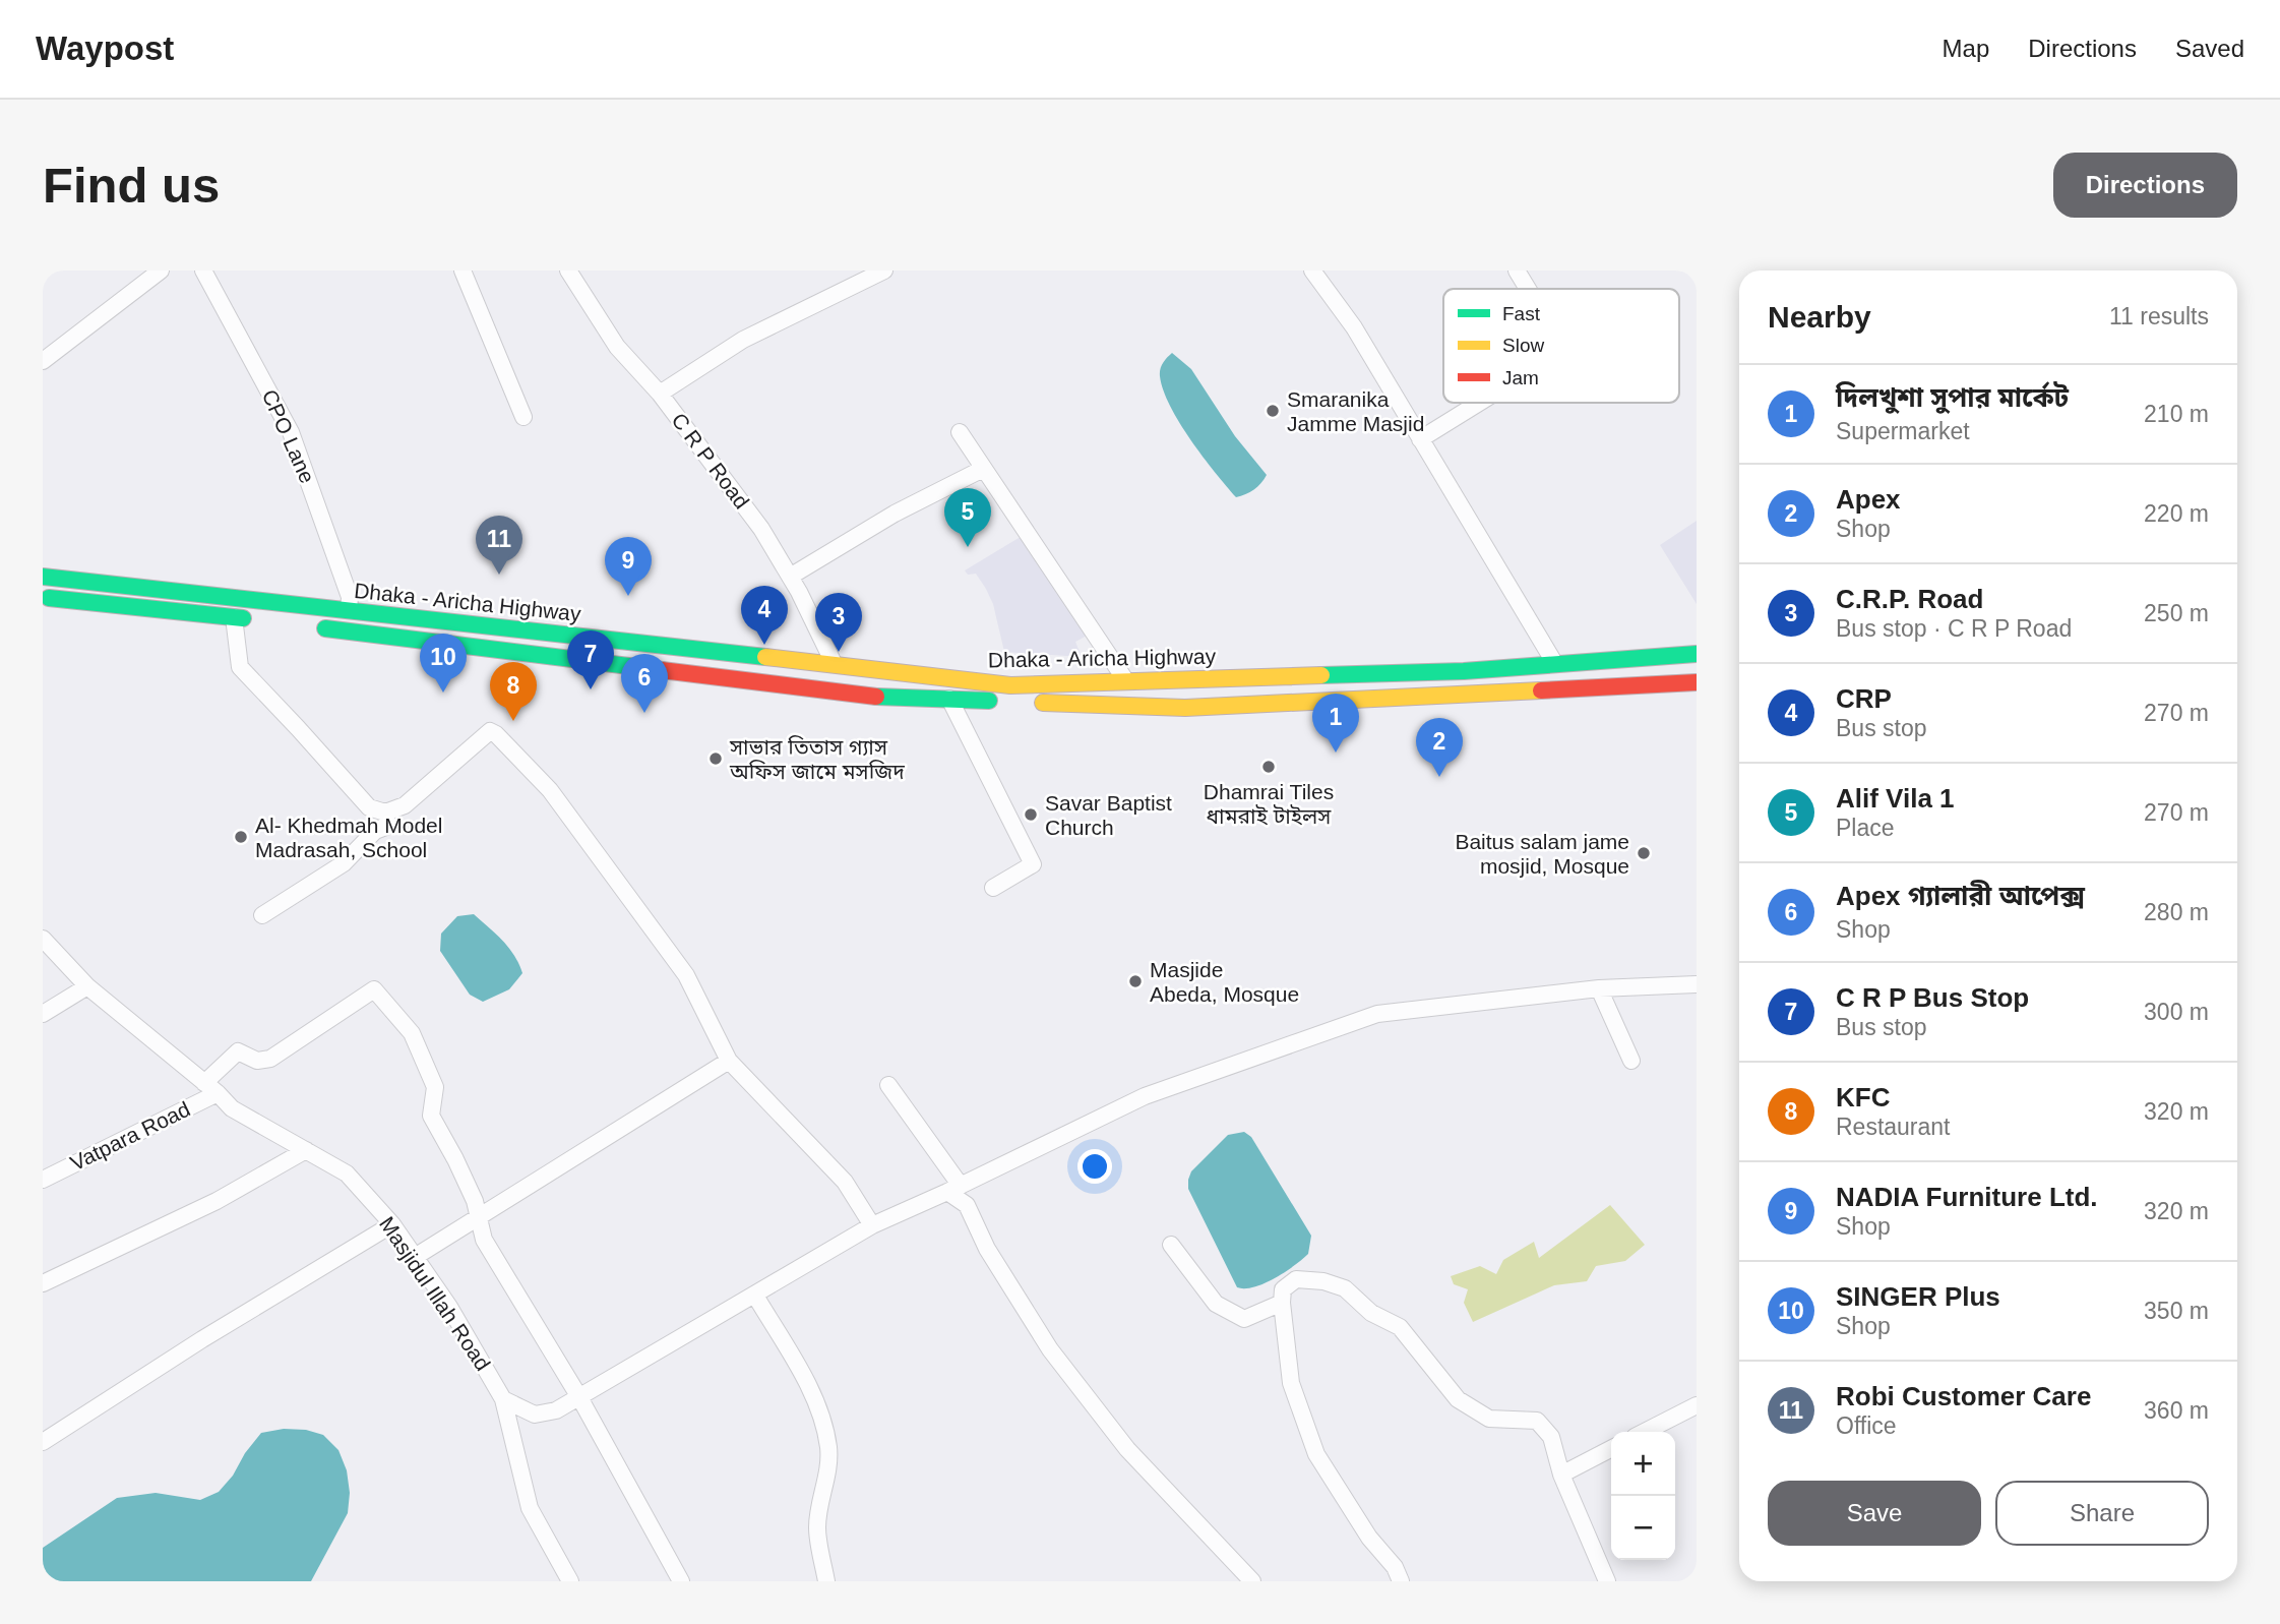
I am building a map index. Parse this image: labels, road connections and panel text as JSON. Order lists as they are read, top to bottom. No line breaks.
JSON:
{"streets":{"highway":["Dhaka - Aricha Highway"],"street":["CPO Lane","C R P Road","Vatpara Road","Masjidul Illah Road"]},"crossings":[["CPO Lane","Dhaka - Aricha Highway"],["C R P Road","Dhaka - Aricha Highway"],["Vatpara Road","Masjidul Illah Road"]],"places":["Smaranika Jamme Masjid","সাভার তিতাস গ্যাস অফিস জামে মসজিদ","Dhamrai Tiles ধামরাই টাইলস","Savar Baptist Church","Al- Khedmah Model Madrasah, School","Baitus salam jame mosjid, Mosque","Masjide Abeda, Mosque"],"legend":["Fast","Slow","Jam"],"page":{"header":"Waypost","nav":["Map","Directions","Saved"],"buttons":["Directions",["Save","Share"]],"title":"Find us","heading":["Nearby","11 results"],"list":[{"mark":"1","name":"দিলখুশা সুপার মার্কেট","note":"Supermarket","value":"210 m"},{"mark":"2","name":"Apex","note":"Shop","value":"220 m"},{"mark":"3","name":"C.R.P. Road","note":"Bus stop · C R P Road","value":"250 m"},{"mark":"4","name":"CRP","note":"Bus stop","value":"270 m"},{"mark":"5","name":"Alif Vila 1","note":"Place","value":"270 m"},{"mark":"6","name":"Apex গ্যালারী আপেক্স","note":"Shop","value":"280 m"},{"mark":"7","name":"C R P Bus Stop","note":"Bus stop","value":"300 m"},{"mark":"8","name":"KFC","note":"Restaurant","value":"320 m"},{"mark":"9","name":"NADIA Furniture Ltd.","note":"Shop","value":"320 m"},{"mark":"10","name":"SINGER Plus","note":"Shop","value":"350 m"},{"mark":"11","name":"Robi Customer Care","note":"Office","value":"360 m"}],"pins":["5","11","9","4","3","7","10","6","8","1","2"],"map_buttons":["+","−"]}}
